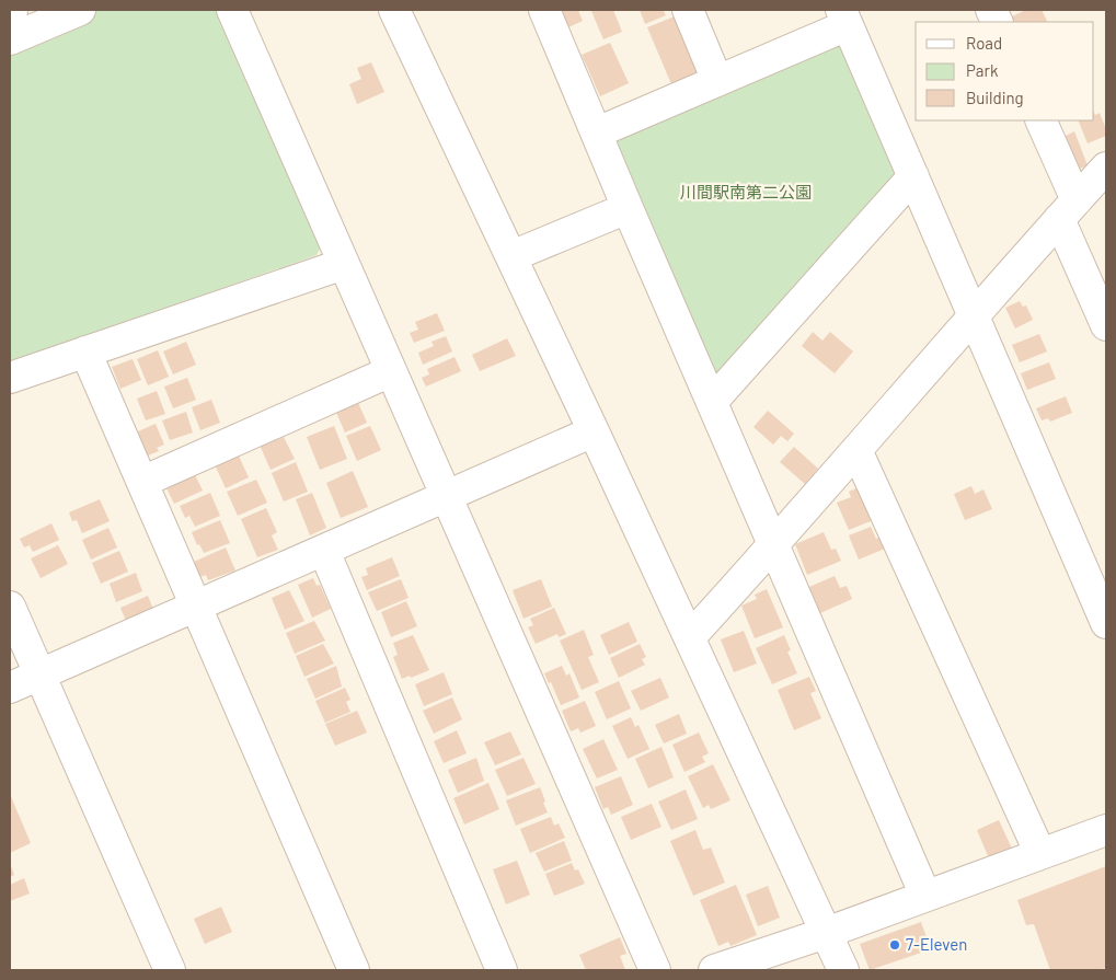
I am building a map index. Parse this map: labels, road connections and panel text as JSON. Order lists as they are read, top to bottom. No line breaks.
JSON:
{"parks":["川間駅南第二公園"],"places":["7-Eleven"],"legend":["Road","Park","Building"]}
